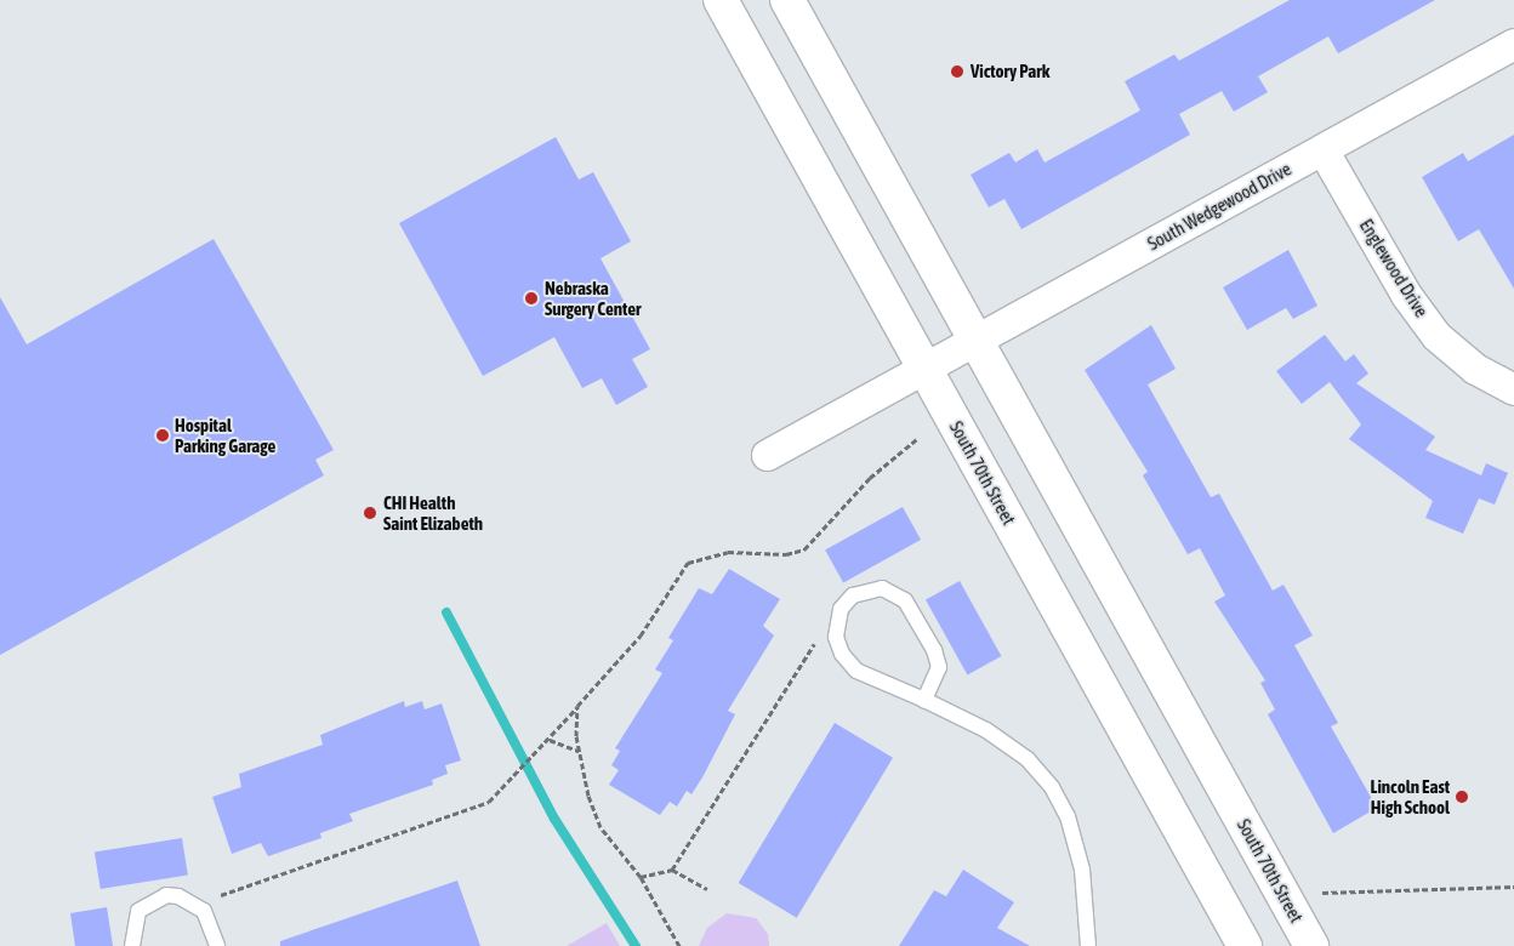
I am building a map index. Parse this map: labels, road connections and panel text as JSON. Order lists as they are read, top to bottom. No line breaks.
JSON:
{"streets":{"main road":["South 70th Street"],"street":["South Wedgewood Drive","Englewood Drive"]},"crossings":[["South Wedgewood Drive","Englewood Drive"],["South Wedgewood Drive","South 70th Street"]],"places":["Victory Park","Nebraska Surgery Center","Hospital Parking Garage","CHI Health Saint Elizabeth","Lincoln East High School"]}
